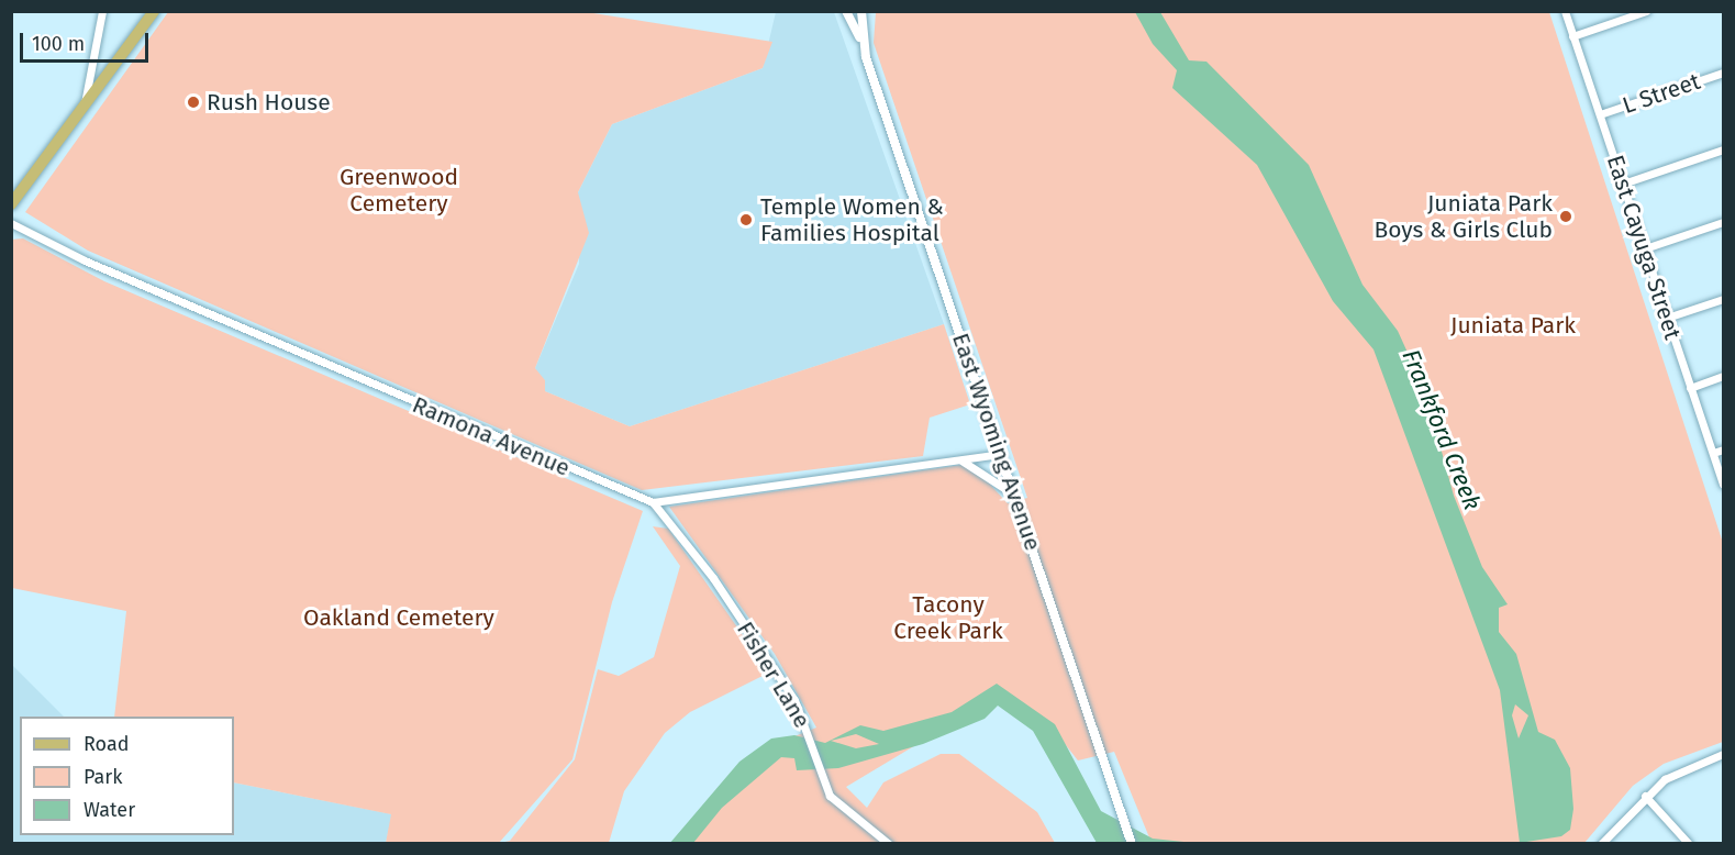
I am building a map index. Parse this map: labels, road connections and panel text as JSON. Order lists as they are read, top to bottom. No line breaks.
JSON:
{"streets":{"street":["L Street","East Cayuga Street","Ramona Avenue","East Wyoming Avenue","Fisher Lane"]},"crossings":[["L Street","East Cayuga Street"],["Ramona Avenue","Fisher Lane"]],"water":["Frankford Creek"],"parks":["Greenwood Cemetery","Juniata Park","Tacony Creek Park","Oakland Cemetery"],"places":["Rush House","Juniata Park Boys & Girls Club","Temple Women & Families Hospital"],"legend":["Road","Park","Water"],"scale_bar":"100 m"}
